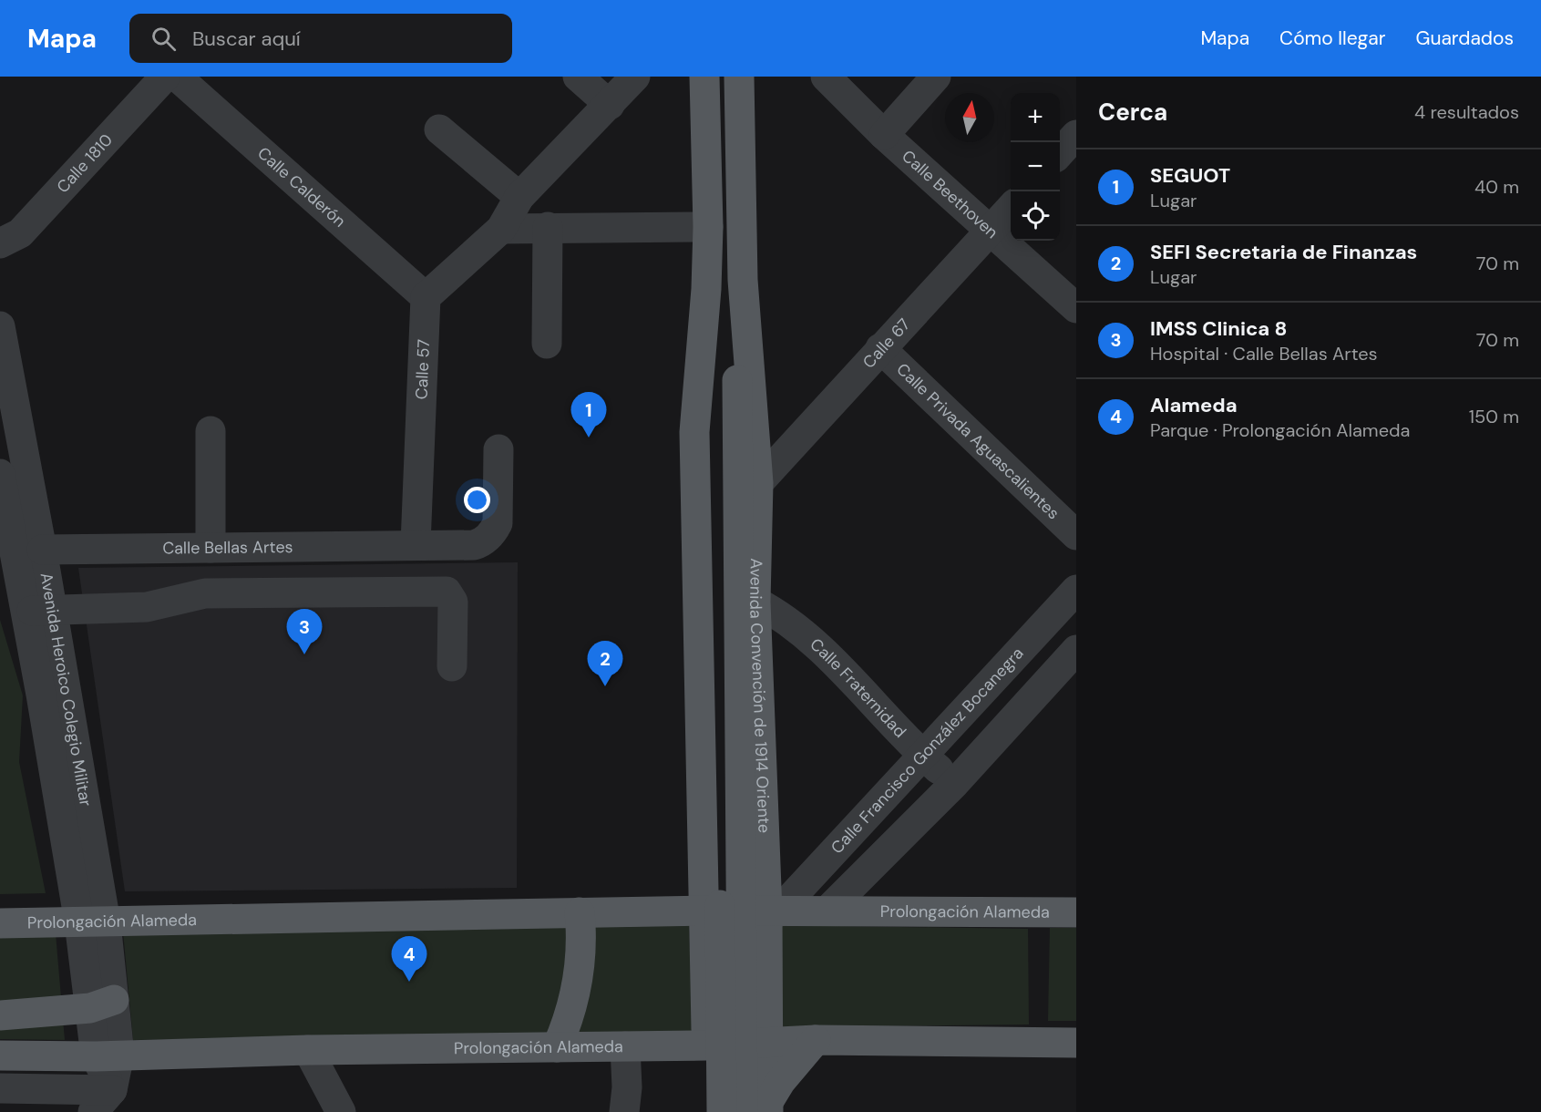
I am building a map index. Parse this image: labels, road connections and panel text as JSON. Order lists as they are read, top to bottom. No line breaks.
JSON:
{"streets":{"main road":["Avenida Convención de 1914 Oriente","Prolongación Alameda"],"street":["Calle 1810","Calle Calderón","Calle Beethoven","Calle 67","Calle 57","Calle Privada Aguascalientes","Calle Bellas Artes","Calle Fraternidad","Avenida Heroico Colegio Militar","Calle Francisco González Bocanegra"]},"crossings":[["Calle Calderón","Calle 57"],["Calle Beethoven","Calle 67"],["Calle 67","Calle Privada Aguascalientes"],["Calle 67","Avenida Convención de 1914 Oriente"],["Calle 57","Calle Bellas Artes"],["Calle Bellas Artes","Avenida Heroico Colegio Militar"],["Calle Fraternidad","Avenida Convención de 1914 Oriente"],["Calle Fraternidad","Calle Francisco González Bocanegra"],["Avenida Heroico Colegio Militar","Prolongación Alameda"],["Avenida Convención de 1914 Oriente","Calle Francisco González Bocanegra"],["Avenida Convención de 1914 Oriente","Prolongación Alameda"],["Calle Francisco González Bocanegra","Prolongación Alameda"]],"north":"top","page":{"header":"Mapa","search":"Buscar aquí","nav":["Mapa","Cómo llegar","Guardados"],"heading":["Cerca","4 resultados"],"map_buttons":["+","−"],"list":[{"mark":"1","name":"SEGUOT","note":"Lugar","value":"40 m"},{"mark":"2","name":"SEFI Secretaria de Finanzas","note":"Lugar","value":"70 m"},{"mark":"3","name":"IMSS Clinica 8","note":"Hospital · Calle Bellas Artes","value":"70 m"},{"mark":"4","name":"Alameda","note":"Parque · Prolongación Alameda","value":"150 m"}],"pins":["1","3","2","4"]}}
